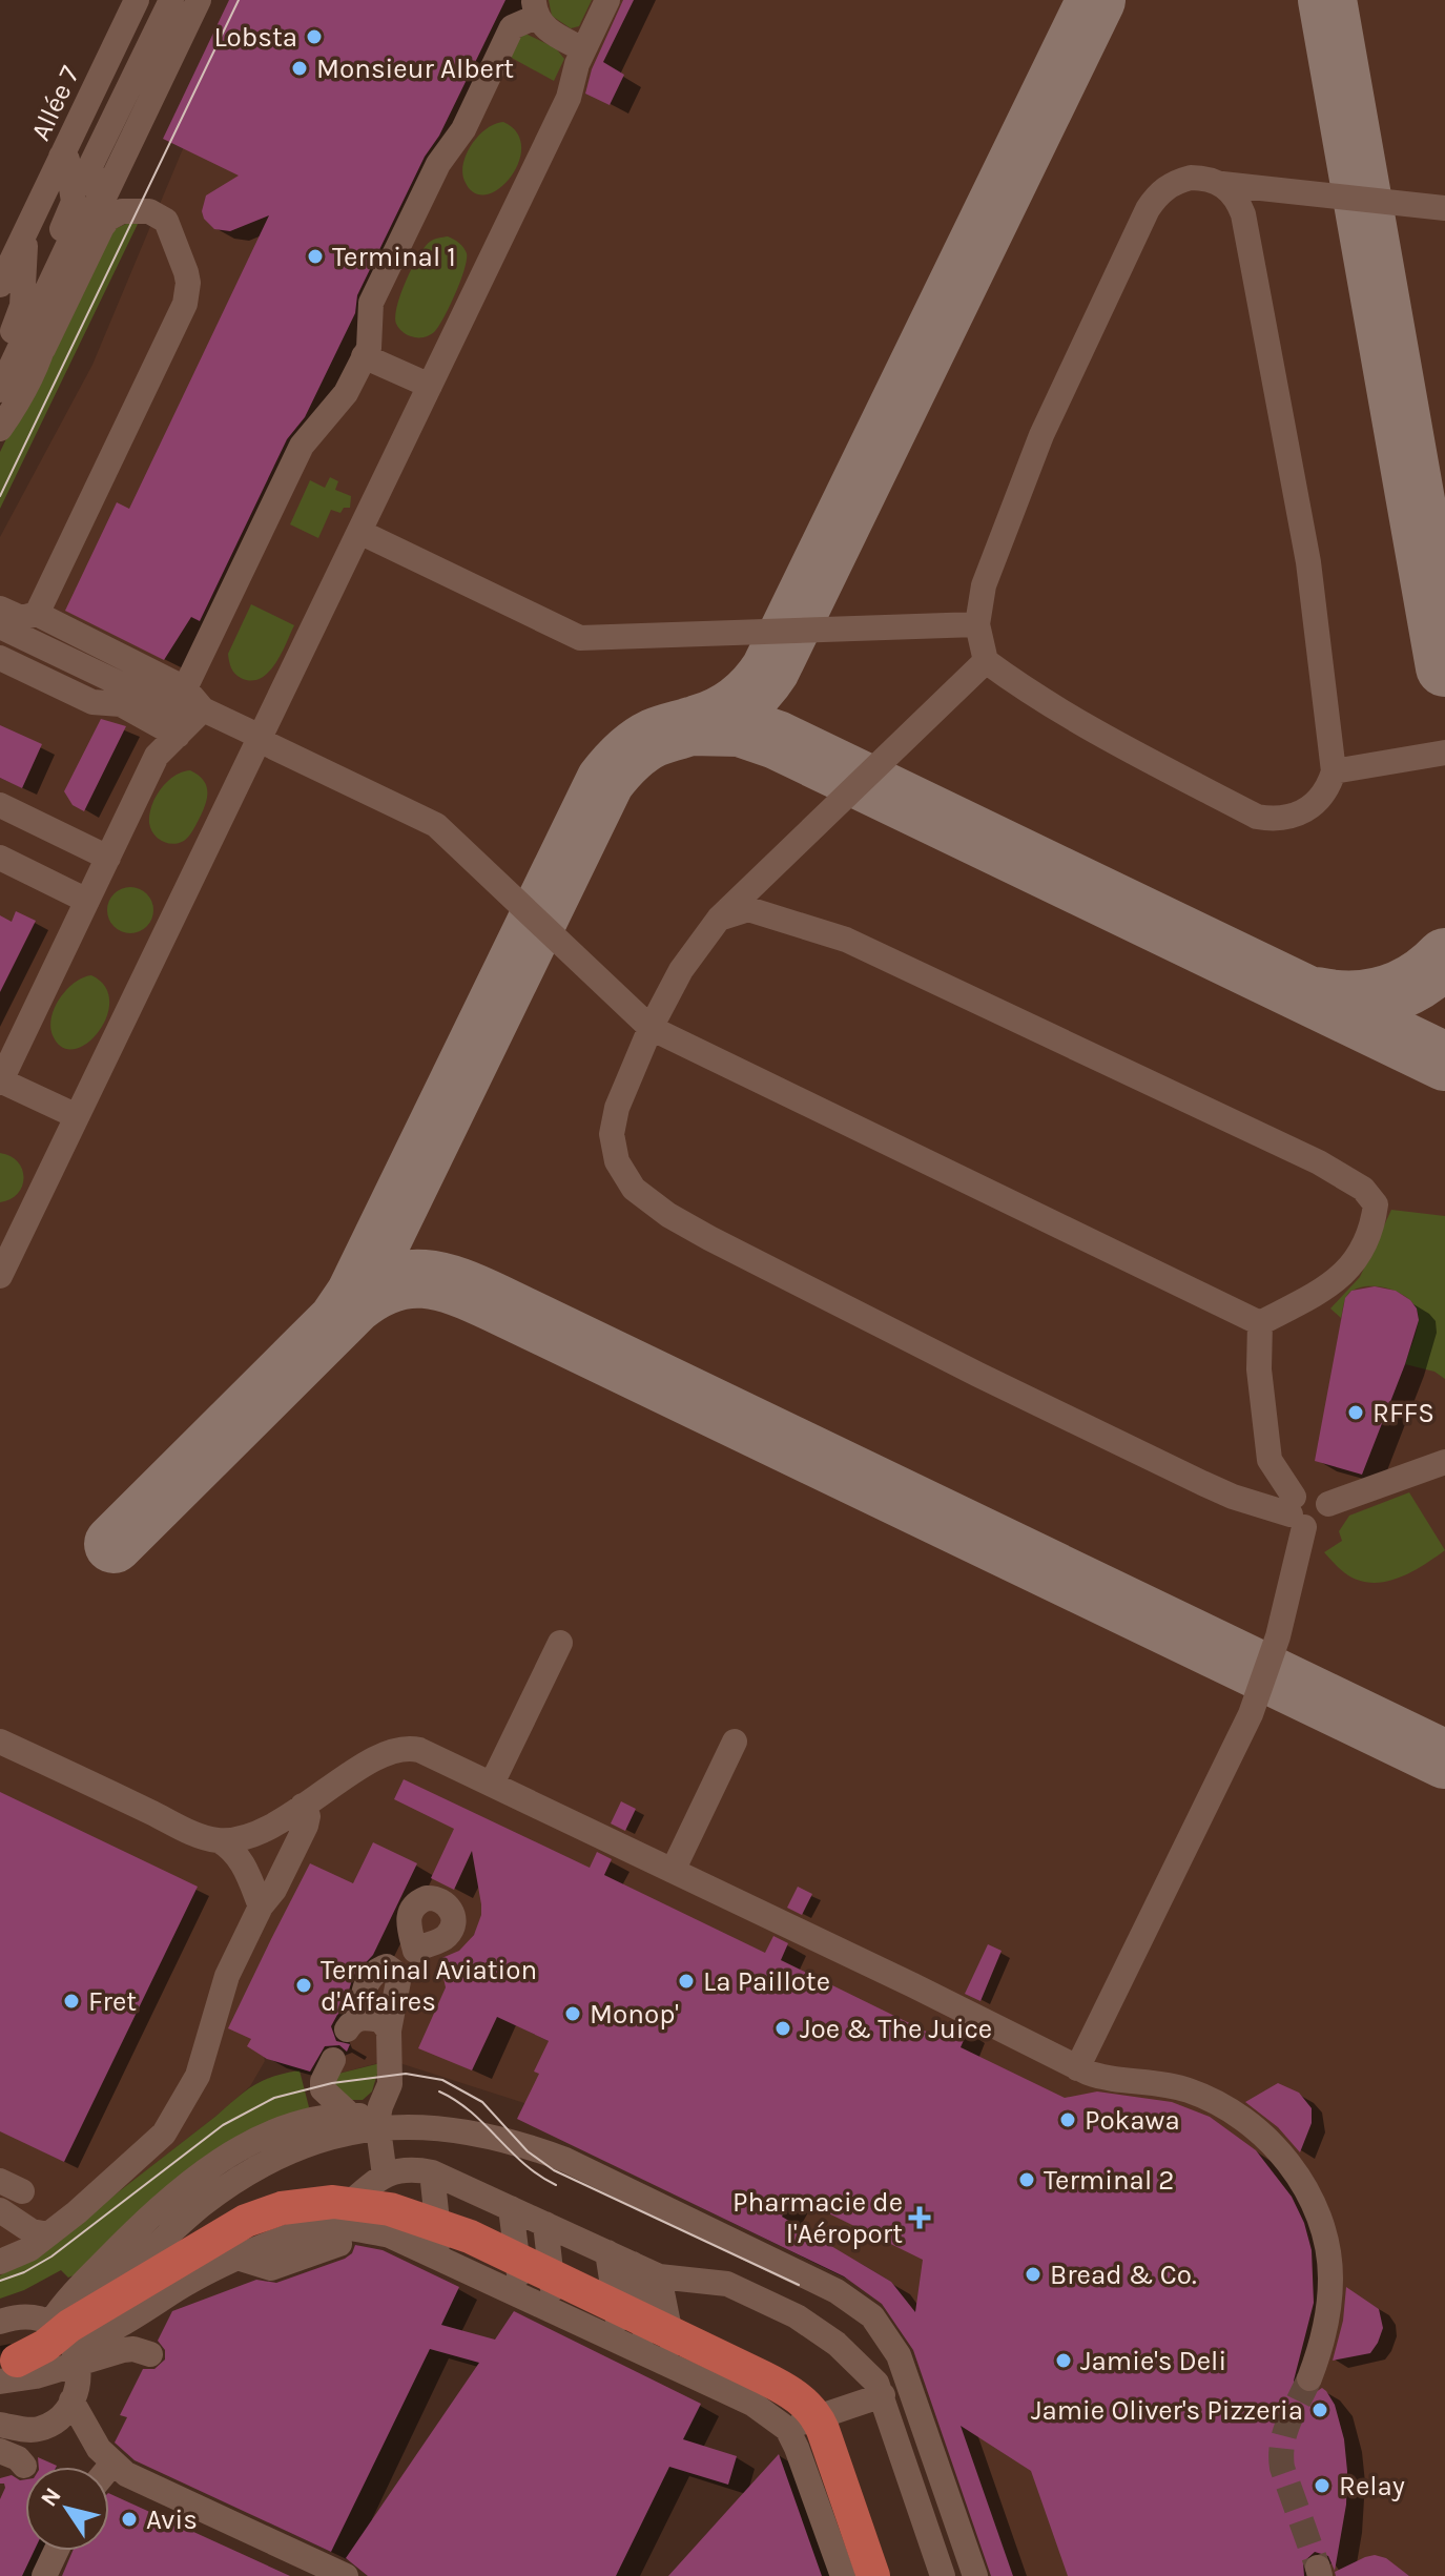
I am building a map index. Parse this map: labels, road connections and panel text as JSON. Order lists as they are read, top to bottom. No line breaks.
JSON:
{"streets":{"street":["Allée 7"]},"places":{"other":["Lobsta","Monsieur Albert","Terminal 1","RFFS","La Paillote","Terminal Aviation d'Affaires","Fret","Monop'","Joe & The Juice","Pokawa","Terminal 2","Bread & Co.","Jamie's Deli","Jamie Oliver's Pizzeria","Relay","Avis"],"health":["Pharmacie de l'Aéroport"]},"north":"top left"}
